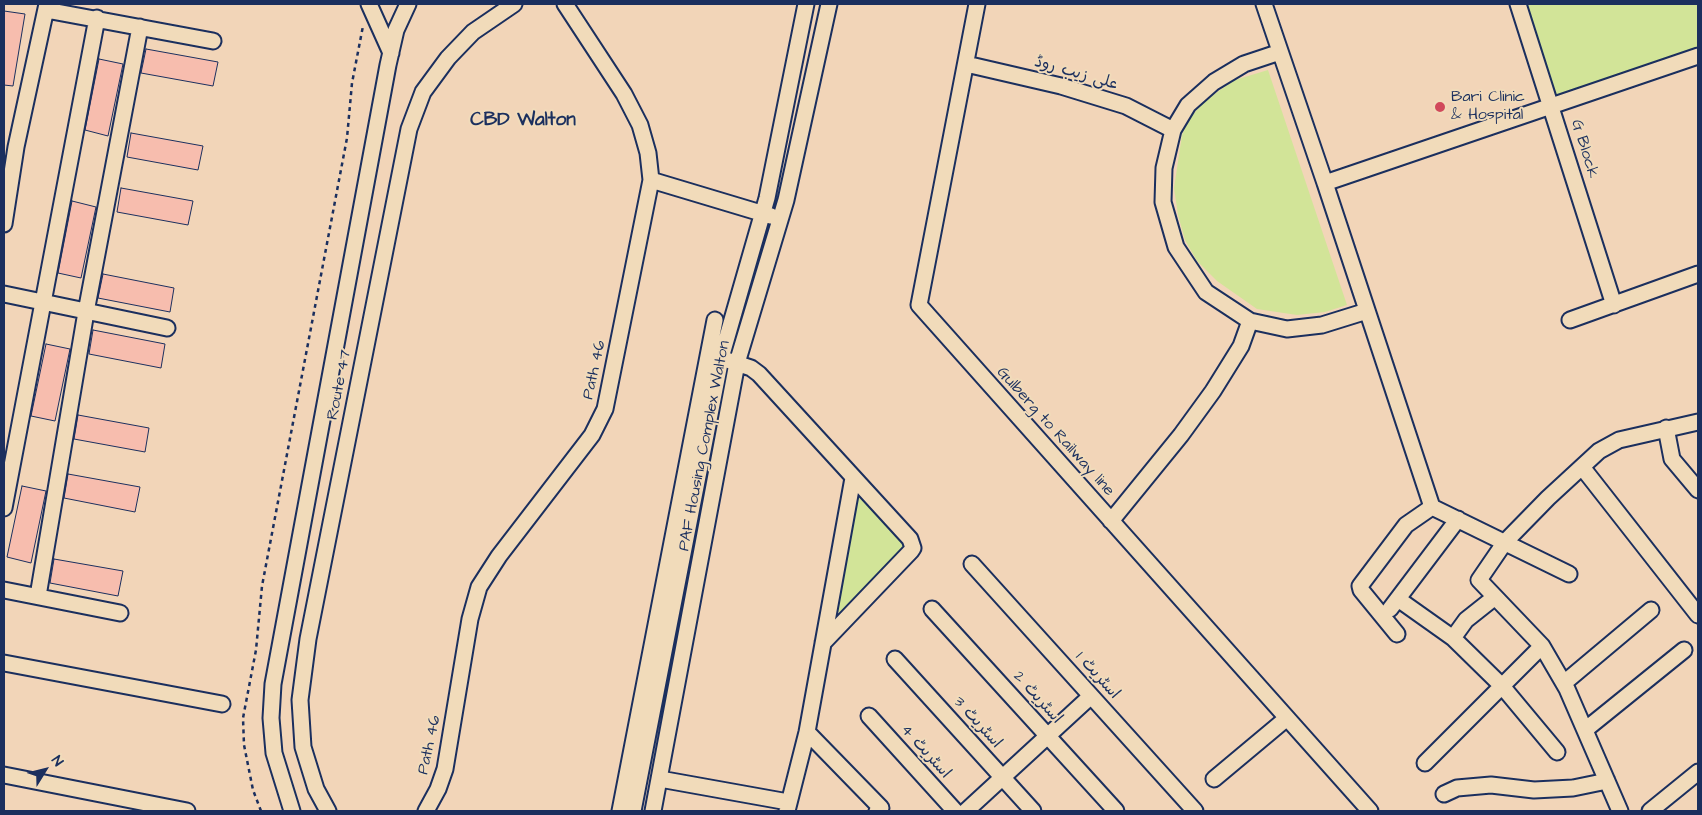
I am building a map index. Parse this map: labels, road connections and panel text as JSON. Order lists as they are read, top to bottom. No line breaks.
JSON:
{"streets":{"street":["علی زیب روڈ","G Block","Path 46","Route 47","Gulberg to Railway line","PAF Housing Complex Walton","اسٹریٹ 1","اسٹریٹ 2","اسٹریٹ 3","اسٹریٹ 4"]},"crossings":[["علی زیب روڈ","Gulberg to Railway line"]],"districts":["CBD Walton"],"places":["Bari Clinic & Hospital"],"north":"top right"}
